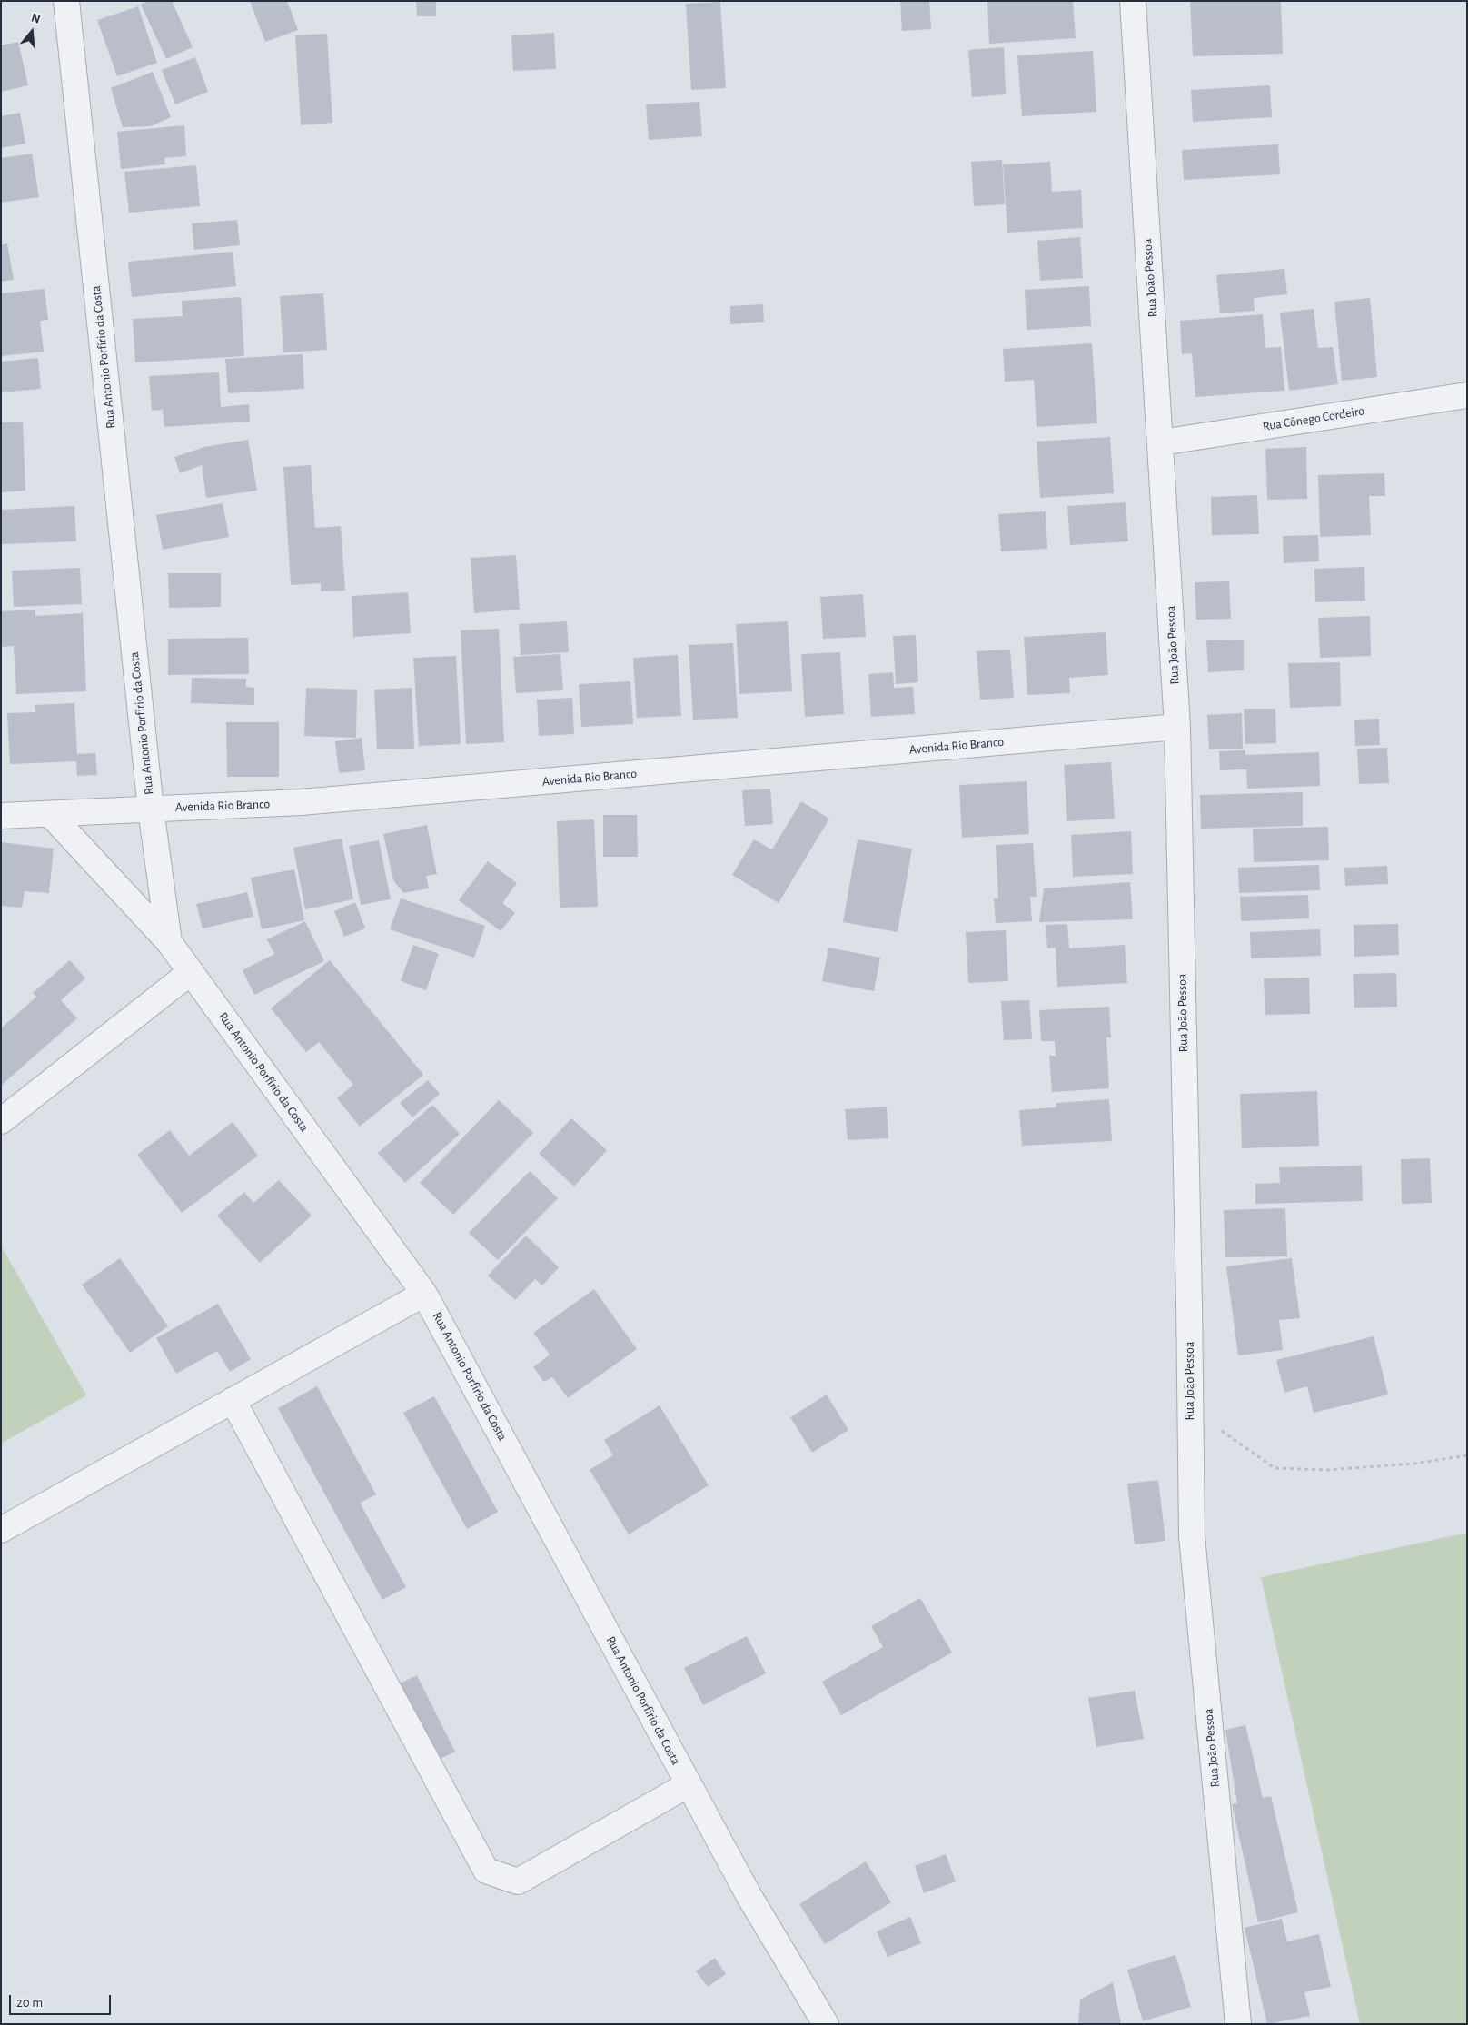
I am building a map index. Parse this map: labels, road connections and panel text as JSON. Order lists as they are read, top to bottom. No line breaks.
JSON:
{"streets":{"street":["Rua João Pessoa","Rua Antonio Porfírio da Costa","Rua Cônego Cordeiro","Avenida Rio Branco"]},"crossings":[["Rua João Pessoa","Rua Cônego Cordeiro"],["Rua João Pessoa","Avenida Rio Branco"],["Rua Antonio Porfírio da Costa","Avenida Rio Branco"]],"scale_bar":"20 m","north":"top"}
